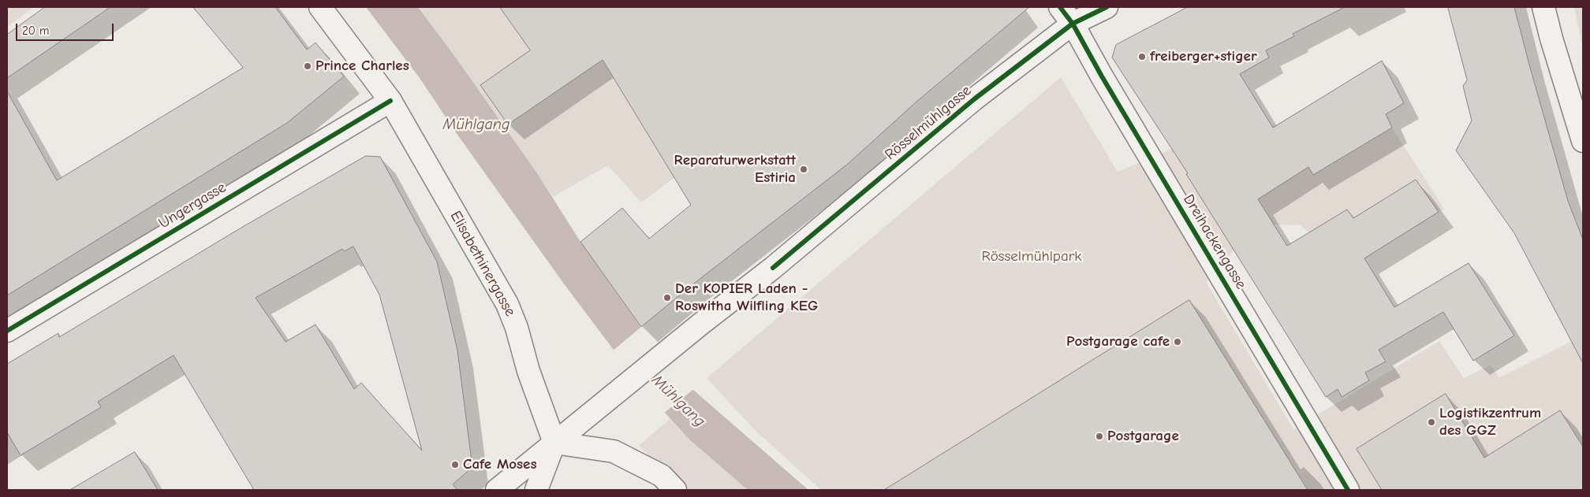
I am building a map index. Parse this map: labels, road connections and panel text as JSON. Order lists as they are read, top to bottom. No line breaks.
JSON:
{"streets":{"main road":["Rösselmühlgasse","Ungergasse","Dreihackengasse","Elisabethinergasse"]},"crossings":[["Rösselmühlgasse","Dreihackengasse"],["Rösselmühlgasse","Elisabethinergasse"],["Ungergasse","Elisabethinergasse"]],"water":["Mühlgang"],"parks":["Rösselmühlpark"],"places":["freiberger+stiger","Prince Charles","Reparaturwerkstatt Estiria","Der KOPIER Laden - Roswitha Wilfling KEG","Postgarage cafe","Logistikzentrum des GGZ","Postgarage","Cafe Moses"],"scale_bar":"20 m"}
